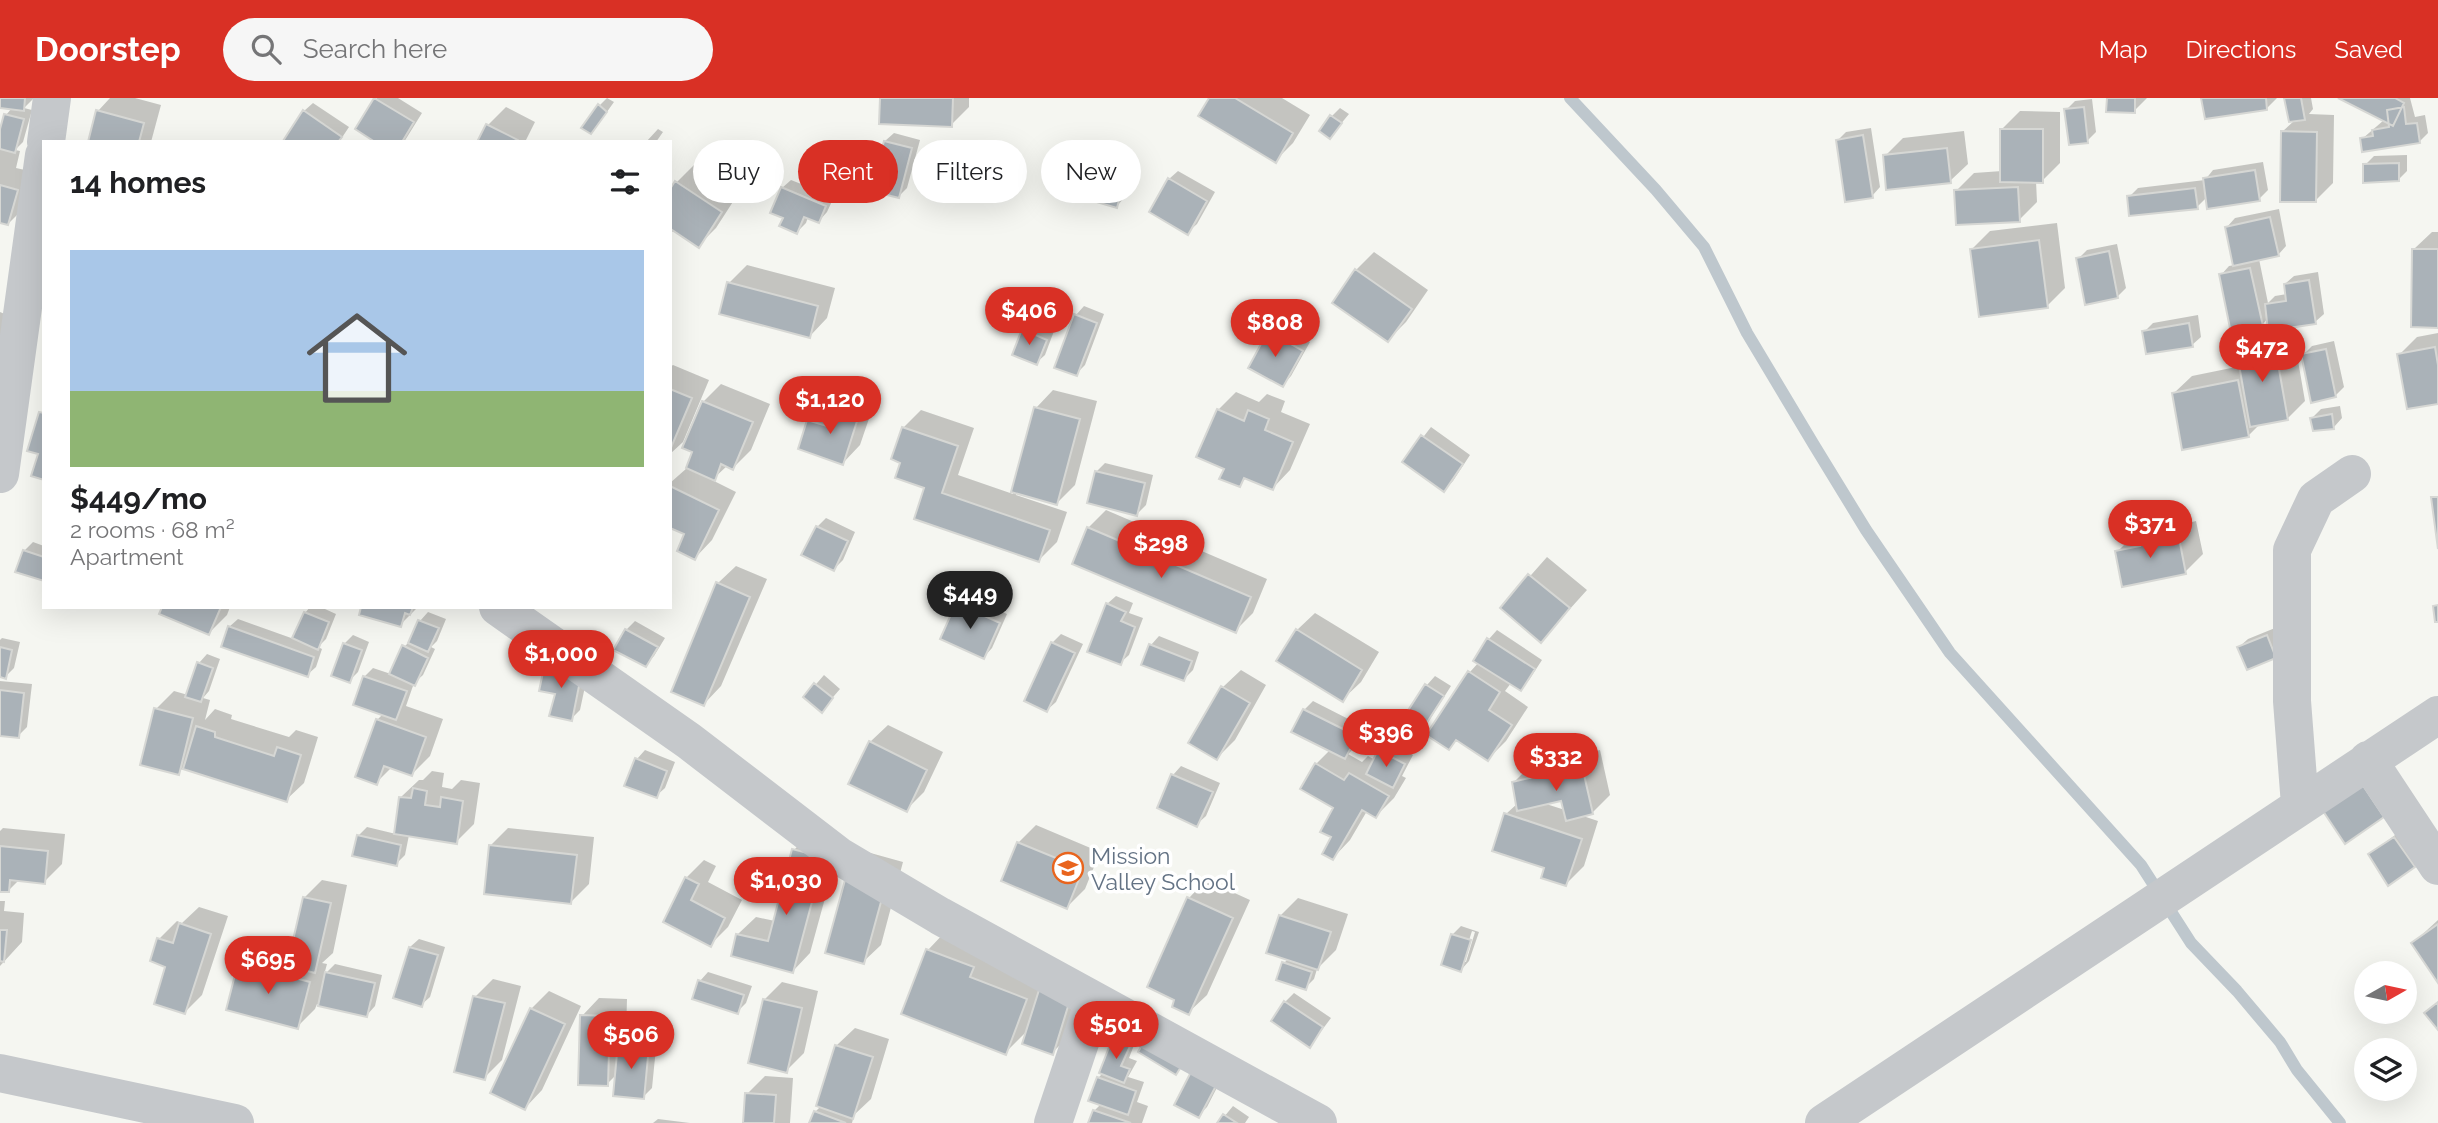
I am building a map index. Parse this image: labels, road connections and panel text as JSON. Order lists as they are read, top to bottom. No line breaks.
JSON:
{"places":{"school or university":["Mission Valley School"]},"north":"right","page":{"header":"Doorstep","search":"Search here","nav":["Map","Directions","Saved"],"chip":["Buy","Rent","Filters","New"],"heading":"14 homes","list":[{"name":"$449/mo","note":"2 rooms · 68 m² · Apartment"}],"price":["$406","$808","$472","$1,120","$371","$298","$449","$1,000","$396","$332","$1,030","$695","$501","$506"]}}
